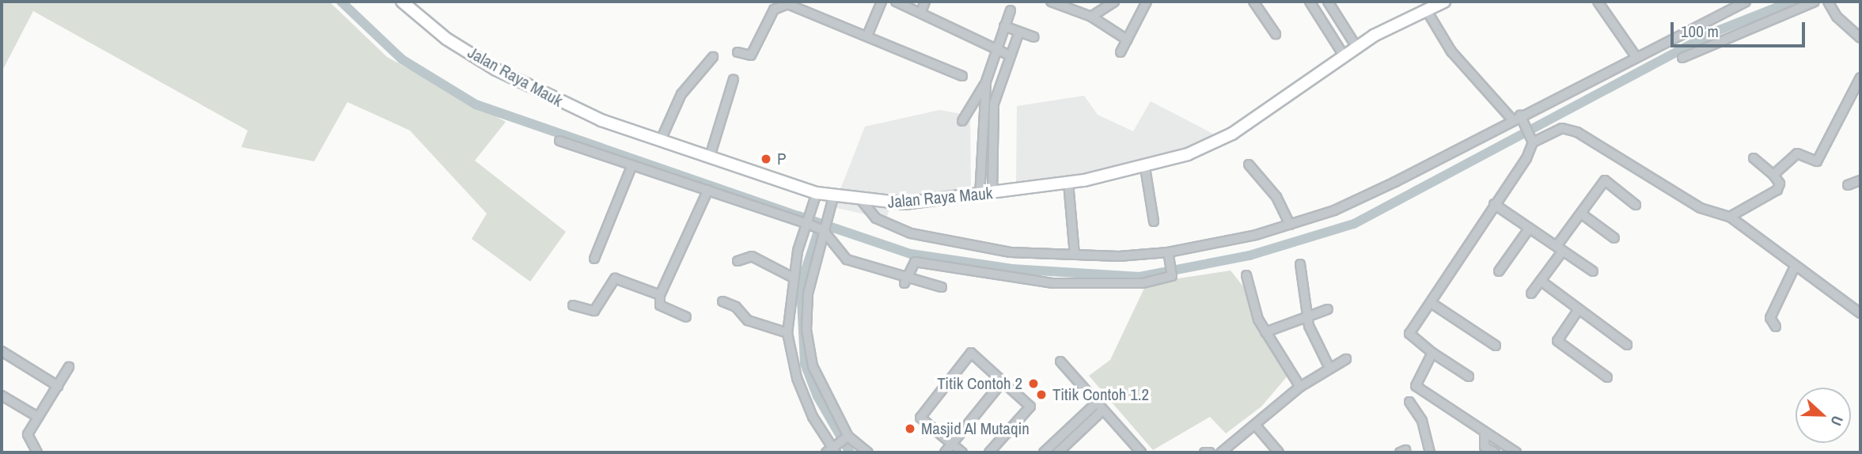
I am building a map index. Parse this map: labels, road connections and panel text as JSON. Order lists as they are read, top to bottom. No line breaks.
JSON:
{"streets":{"main road":["Jalan Raya Mauk"]},"places":["P","Titik Contoh 2","Titik Contoh 1.2","Masjid Al Mutaqin"],"scale_bar":"100 m","north":"right"}
